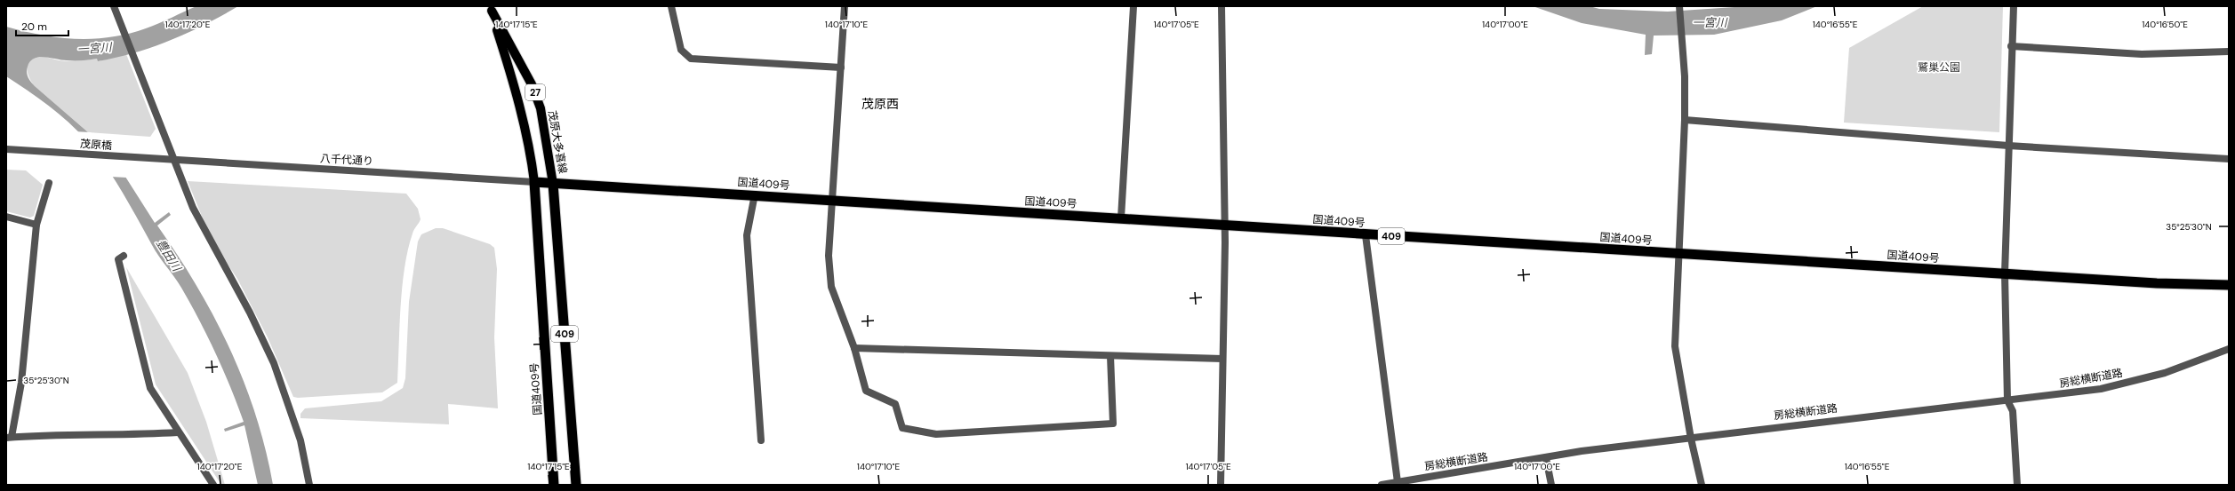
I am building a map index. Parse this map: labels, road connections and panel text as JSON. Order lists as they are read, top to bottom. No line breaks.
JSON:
{"streets":{"highway":["国道409号","409"],"main road":["27","茂原大多喜線"],"street":["茂原橋","八千代通り","房総横断道路"]},"crossings":[["茂原大多喜線","八千代通り"],["茂原大多喜線","国道409号"],["茂原大多喜線","409"],["茂原橋","八千代通り"],["八千代通り","国道409号"],["国道409号","409"]],"districts":["茂原西"],"water":["一宮川","豊田川"],"parks":["鷲巣公園"],"scale_bar":"20 m","coordinates":["140°16'50\"E","140°17'20\"E","140°17'15\"E","140°17'10\"E","140°17'05\"E","140°17'00\"E","140°16'55\"E","35°25'30\"N"]}
